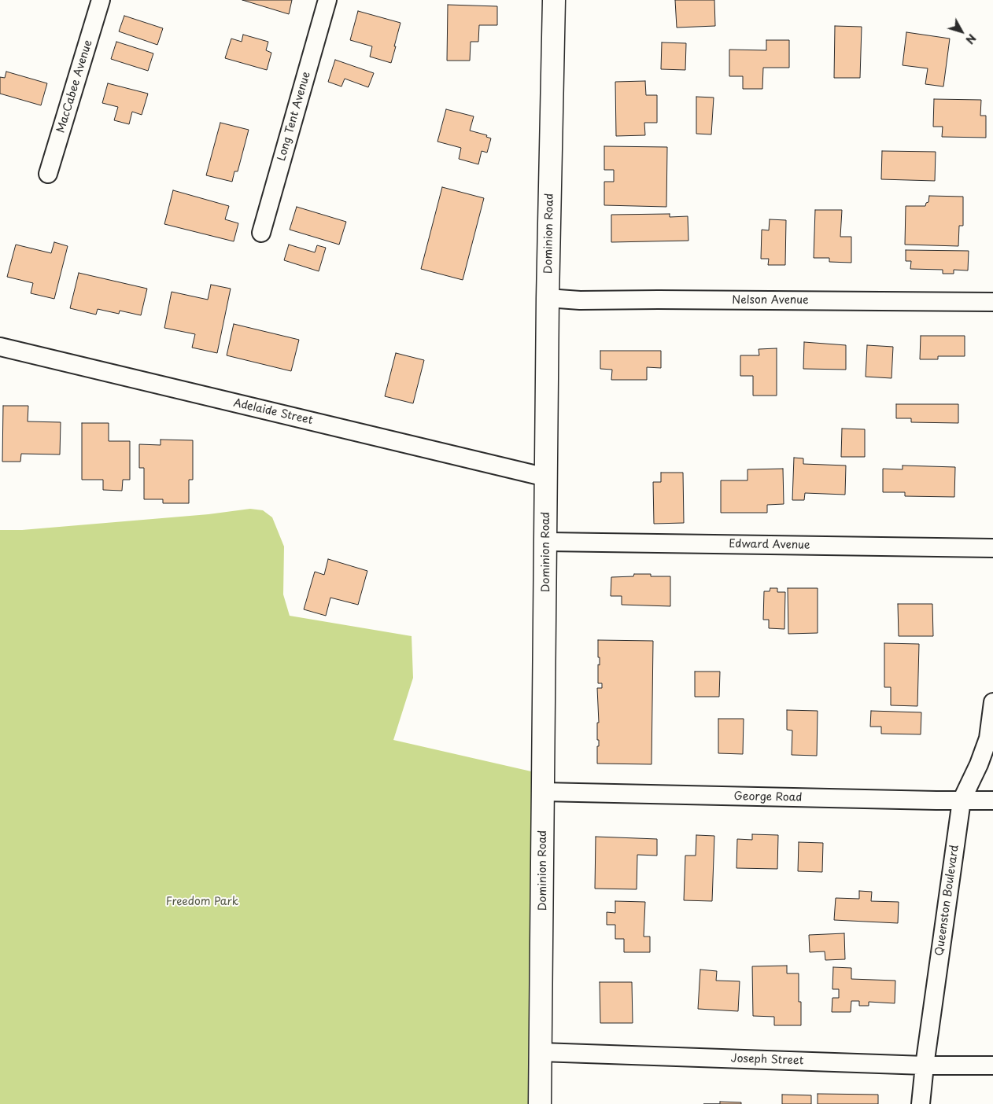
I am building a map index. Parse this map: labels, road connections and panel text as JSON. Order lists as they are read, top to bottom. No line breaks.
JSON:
{"streets":{"main road":["Dominion Road"],"street":["MacCabee Avenue","Long Tent Avenue","Nelson Avenue","Adelaide Street","Edward Avenue","George Road","Queenston Boulevard","Joseph Street"]},"crossings":[["Dominion Road","Nelson Avenue"],["Dominion Road","Adelaide Street"],["Dominion Road","Edward Avenue"],["Dominion Road","George Road"],["Dominion Road","Joseph Street"],["George Road","Queenston Boulevard"],["Queenston Boulevard","Joseph Street"]],"parks":["Freedom Park"],"north":"bottom right"}
